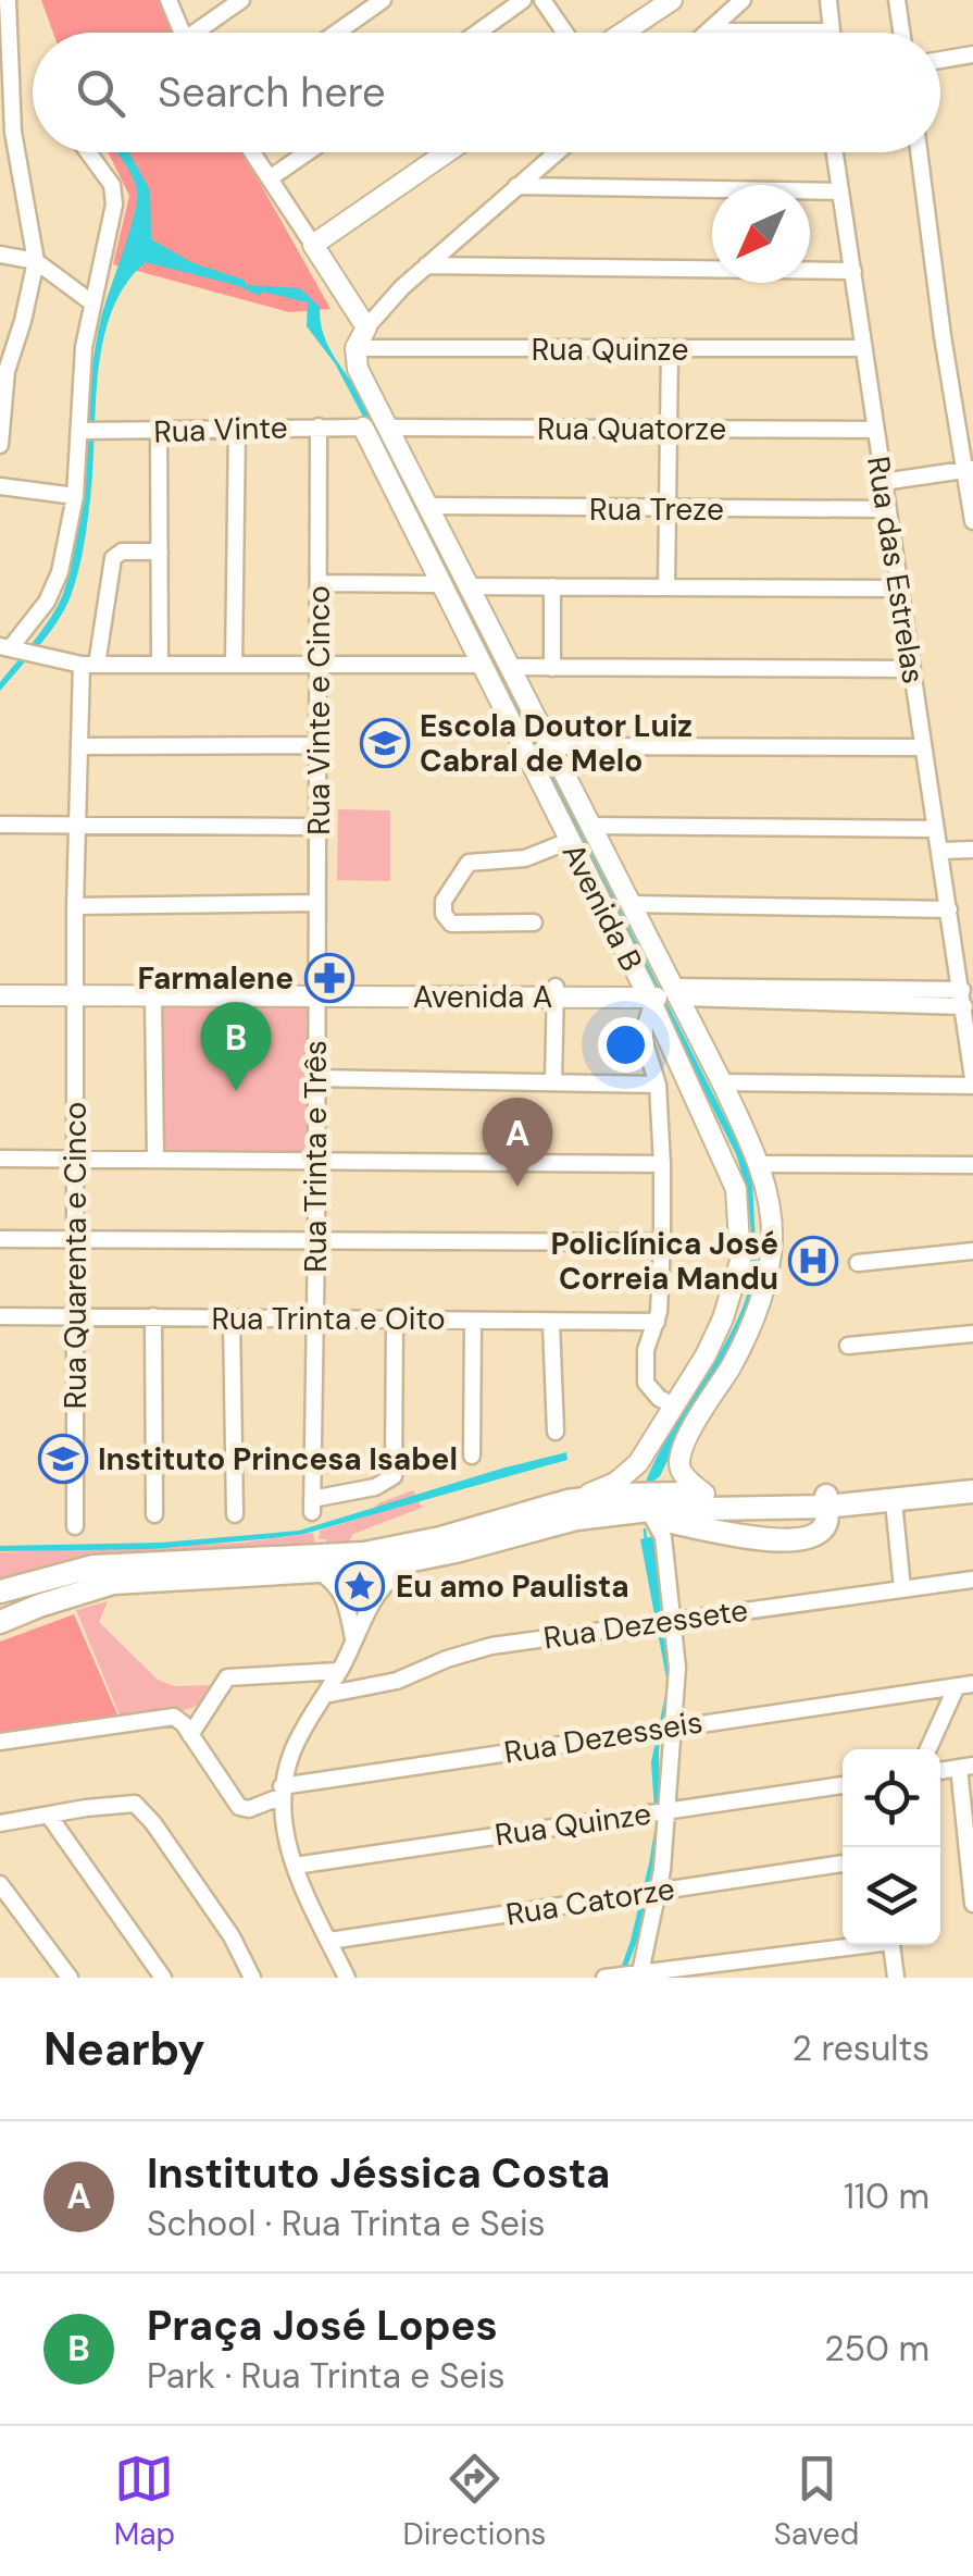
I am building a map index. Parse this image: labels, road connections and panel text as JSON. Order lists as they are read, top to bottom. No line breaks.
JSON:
{"streets":{"main road":["Avenida B","Avenida A"],"street":["Rua Quinze","Rua Quatorze","Rua Vinte","Rua Treze","Rua das Estrelas","Rua Vinte e Cinco","Rua Trinta e Três","Rua Quarenta e Cinco","Rua Trinta e Oito","Rua Dezessete","Rua Dezesseis","Rua Catorze"]},"crossings":[["Rua Quinze","Rua das Estrelas"],["Rua Quinze","Avenida B"],["Rua Quatorze","Rua das Estrelas"],["Rua Quatorze","Avenida B"],["Rua Vinte","Rua Vinte e Cinco"],["Rua Vinte","Avenida B"],["Rua Treze","Rua das Estrelas"],["Rua Treze","Avenida B"],["Rua das Estrelas","Avenida A"],["Rua Vinte e Cinco","Avenida A"],["Rua Vinte e Cinco","Rua Trinta e Três"],["Avenida B","Avenida A"],["Avenida A","Rua Trinta e Três"],["Avenida A","Rua Quarenta e Cinco"],["Rua Trinta e Três","Rua Trinta e Oito"],["Rua Quarenta e Cinco","Rua Trinta e Oito"]],"places":{"school or university":["Escola Doutor Luiz Cabral de Melo","Instituto Princesa Isabel"],"pharmacy":["Farmalene"],"hospital":["Policlínica José Correia Mandu"],"place":["Eu amo Paulista"]},"north":"bottom left","page":{"search":"Search here","pins":["B","A"],"heading":["Nearby","2 results"],"list":[{"mark":"A","name":"Instituto Jéssica Costa","note":"School · Rua Trinta e Seis","value":"110 m"},{"mark":"B","name":"Praça José Lopes","note":"Park · Rua Trinta e Seis","value":"250 m"}],"nav":["Map","Directions","Saved"]}}
